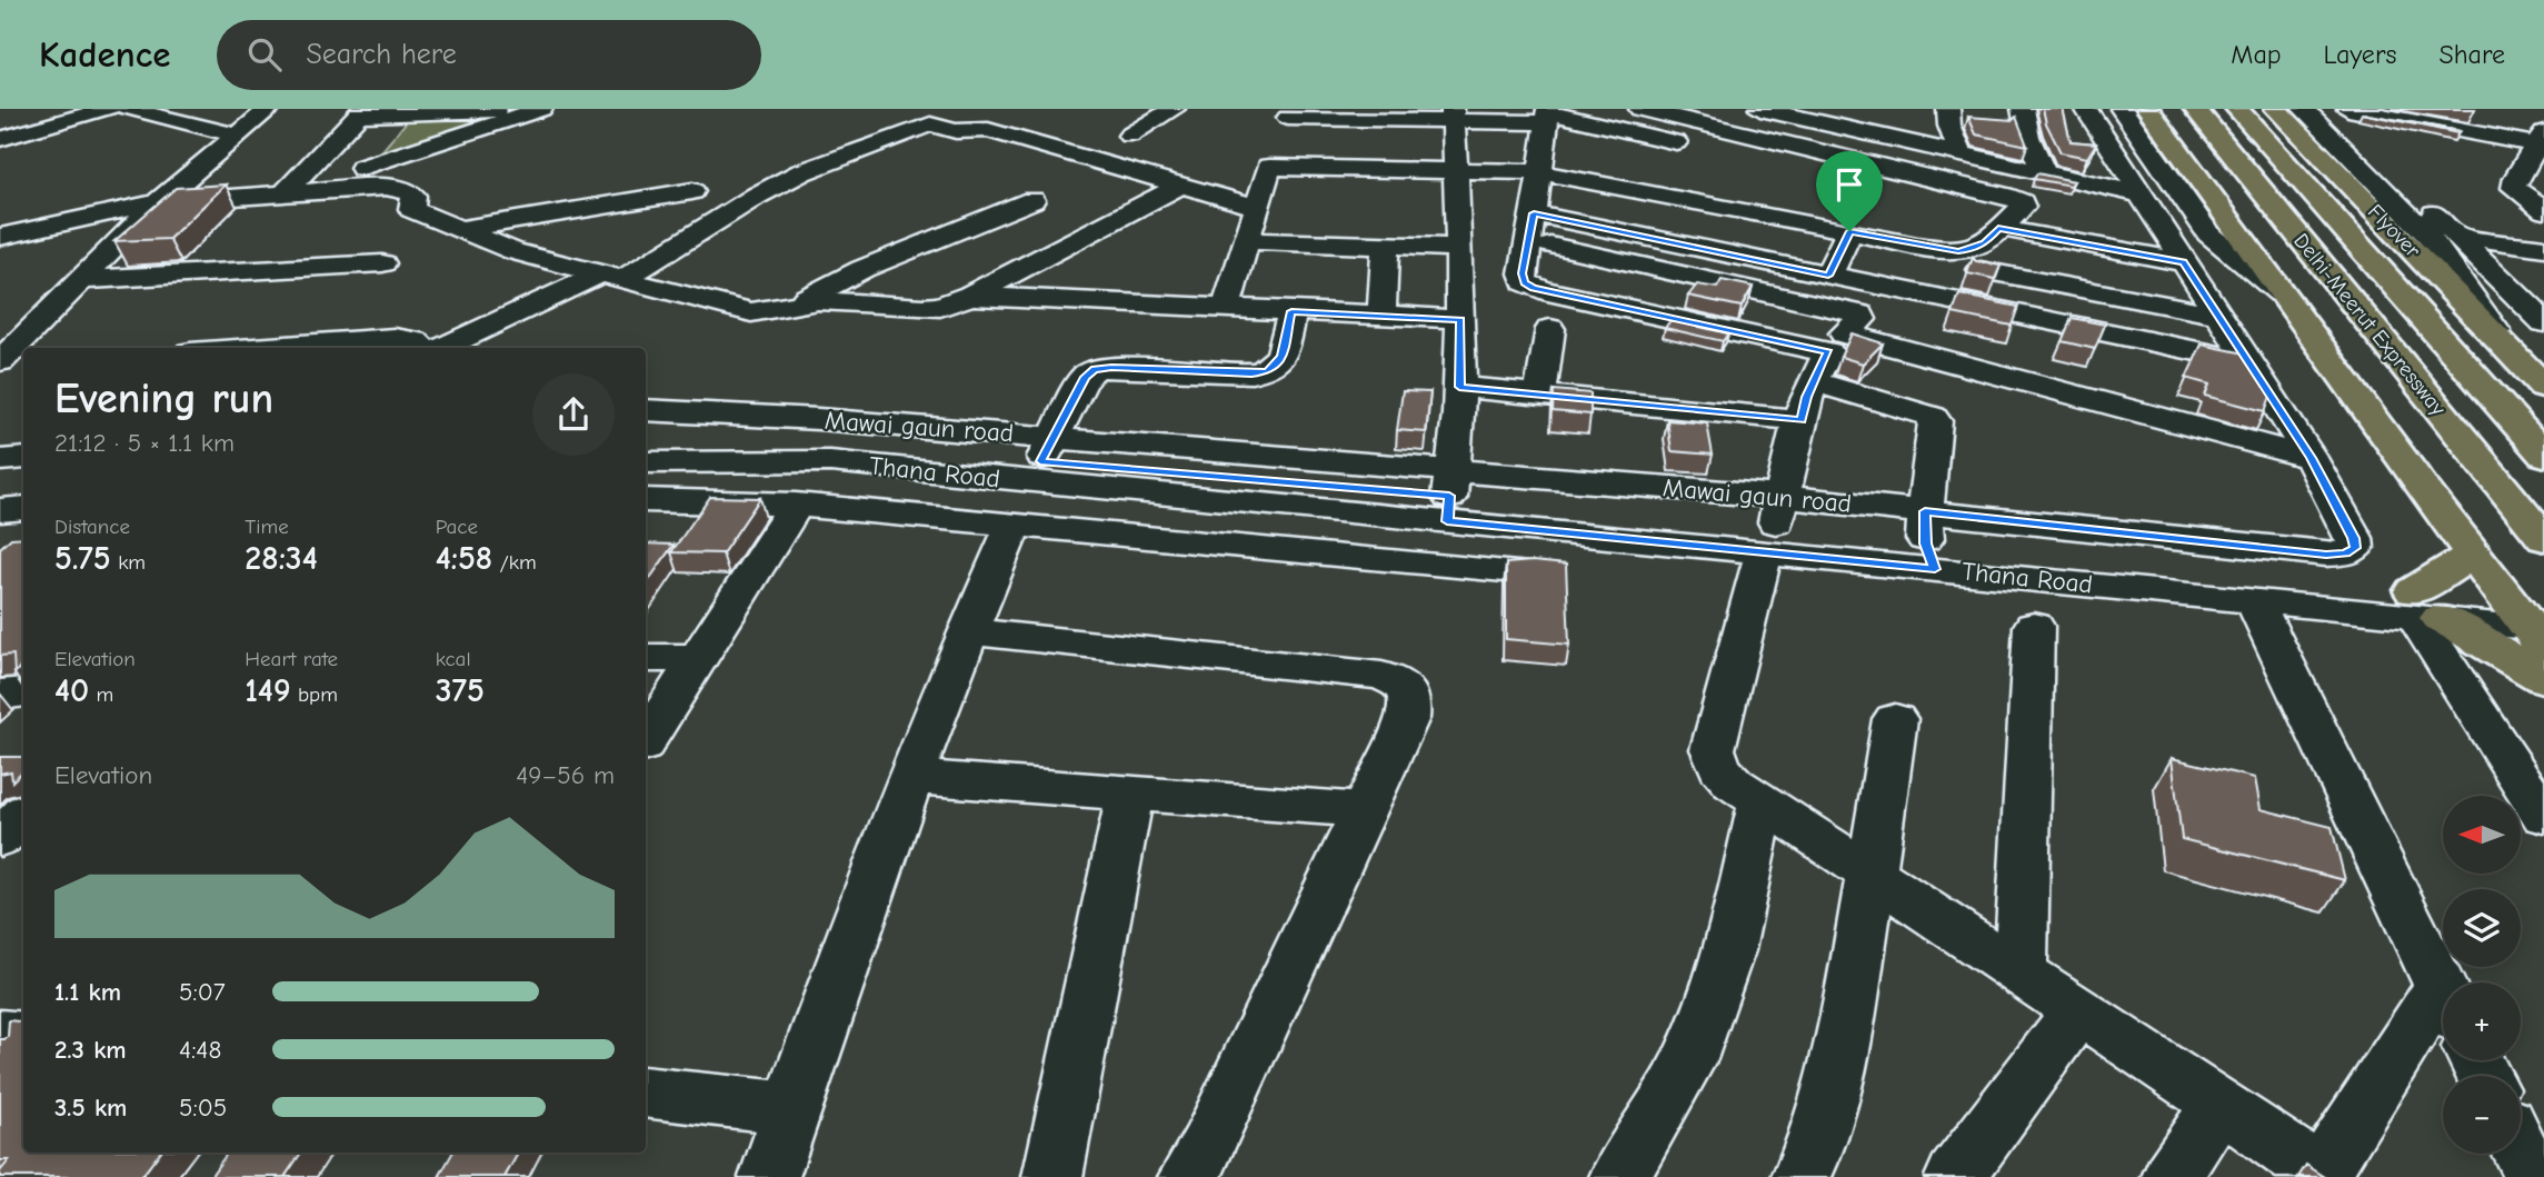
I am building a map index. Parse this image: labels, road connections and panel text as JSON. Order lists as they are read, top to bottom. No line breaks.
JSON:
{"streets":{"highway":["Flyover","Delhi-Meerut Expressway"],"street":["Mawai gaun road","Thana Road"]},"crossings":[["Mawai gaun road","Thana Road"]],"north":"left","page":{"header":"Kadence","search":"Search here","nav":["Map","Layers","Share"],"heading":["Evening run","21:12 · 5 × 1.1 km"],"stats":[["Distance","5.75 km"],["Time","28:34"],["Pace","4:58 /km"],["Elevation","40 m"],["Heart rate","149 bpm"],["kcal","375"]],"chart":["Elevation","49–56 m"],"map_buttons":["+","−"],"list":[{"name":"1.1 km","note":"5:07"},{"name":"2.3 km","note":"4:48"},{"name":"3.5 km","note":"5:05"}]}}
